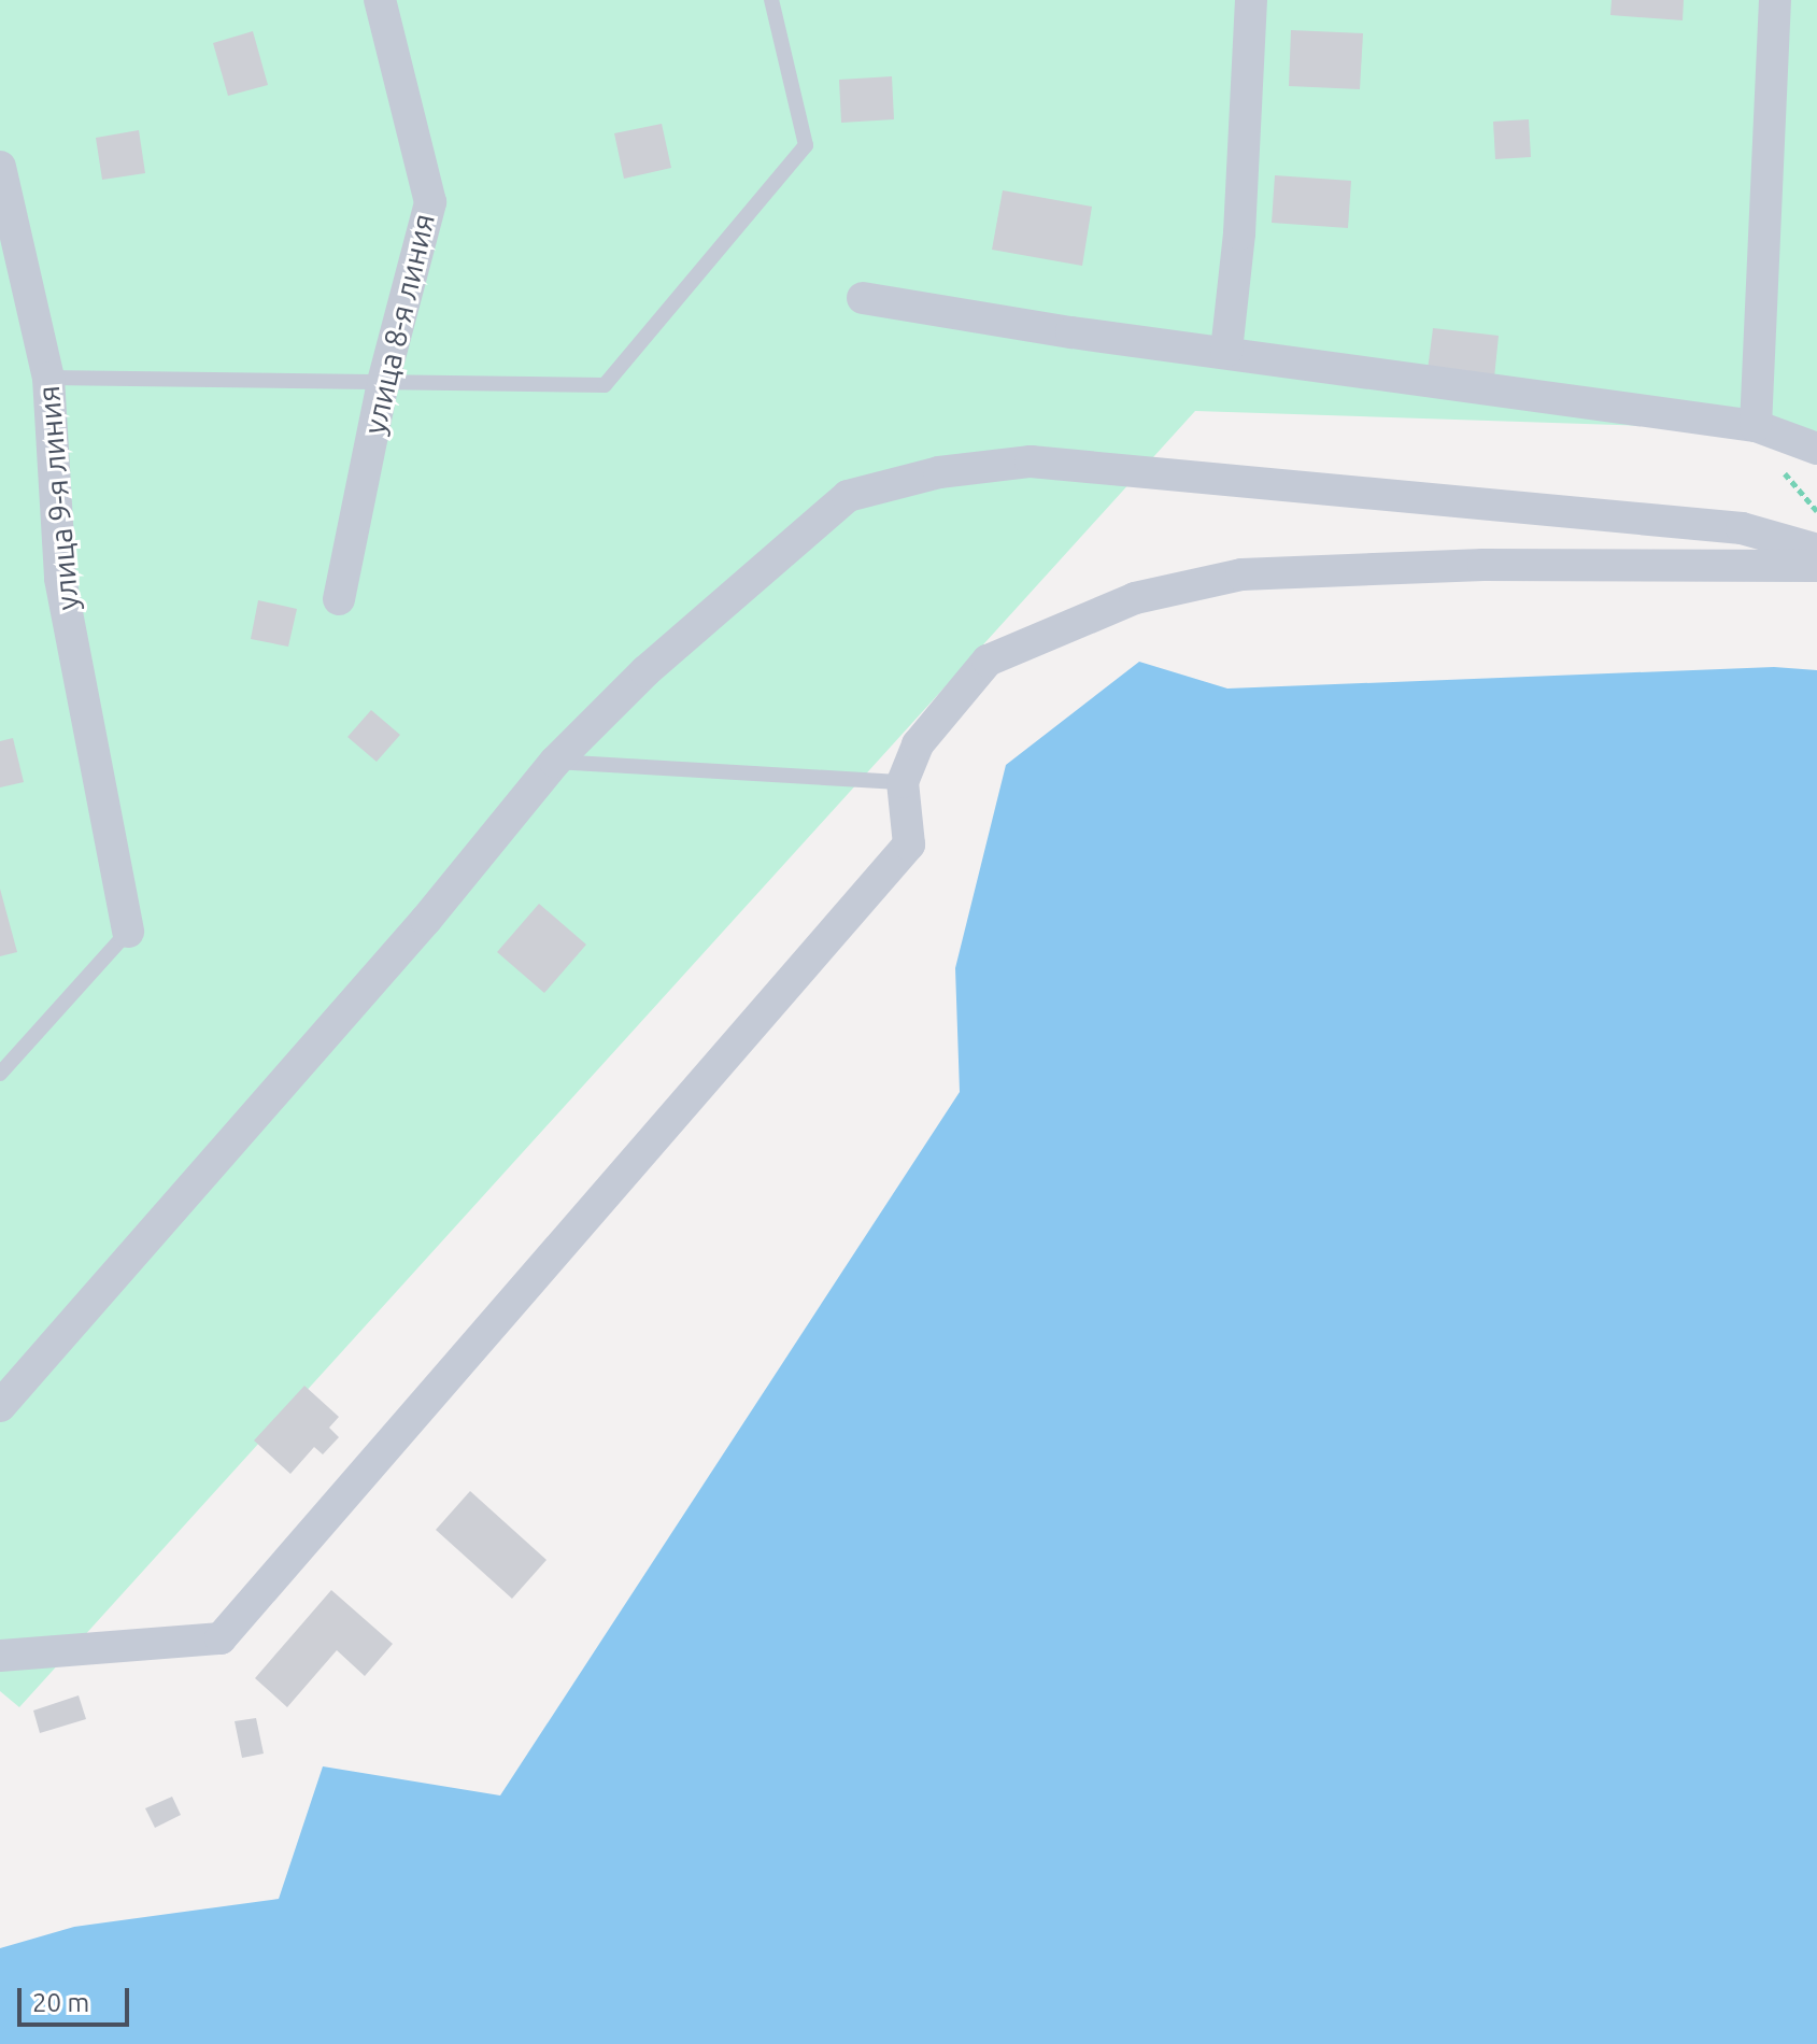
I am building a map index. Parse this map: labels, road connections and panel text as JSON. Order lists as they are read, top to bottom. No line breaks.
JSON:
{"streets":{"street":["улица 8-я линия","улица 9-я линия"]},"scale_bar":"20 m"}
